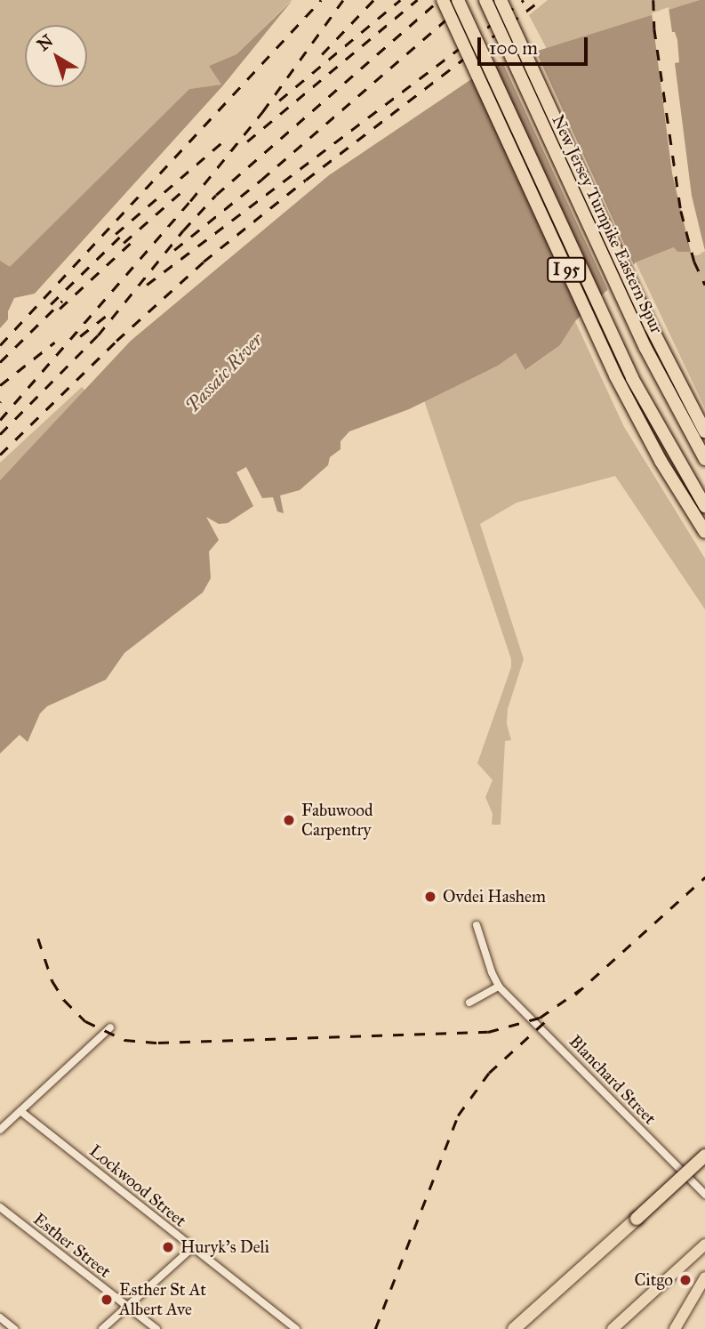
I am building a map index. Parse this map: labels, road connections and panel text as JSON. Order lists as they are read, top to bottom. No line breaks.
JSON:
{"streets":{"highway":["New Jersey Turnpike Eastern Spur","I 95"],"street":["Blanchard Street","Lockwood Street","Esther Street"]},"water":["Passaic River"],"places":["Fabuwood Carpentry","Ovdei Hashem","Huryk's Deli","Citgo","Esther St At Albert Ave"],"scale_bar":"100 m","north":"top left"}
